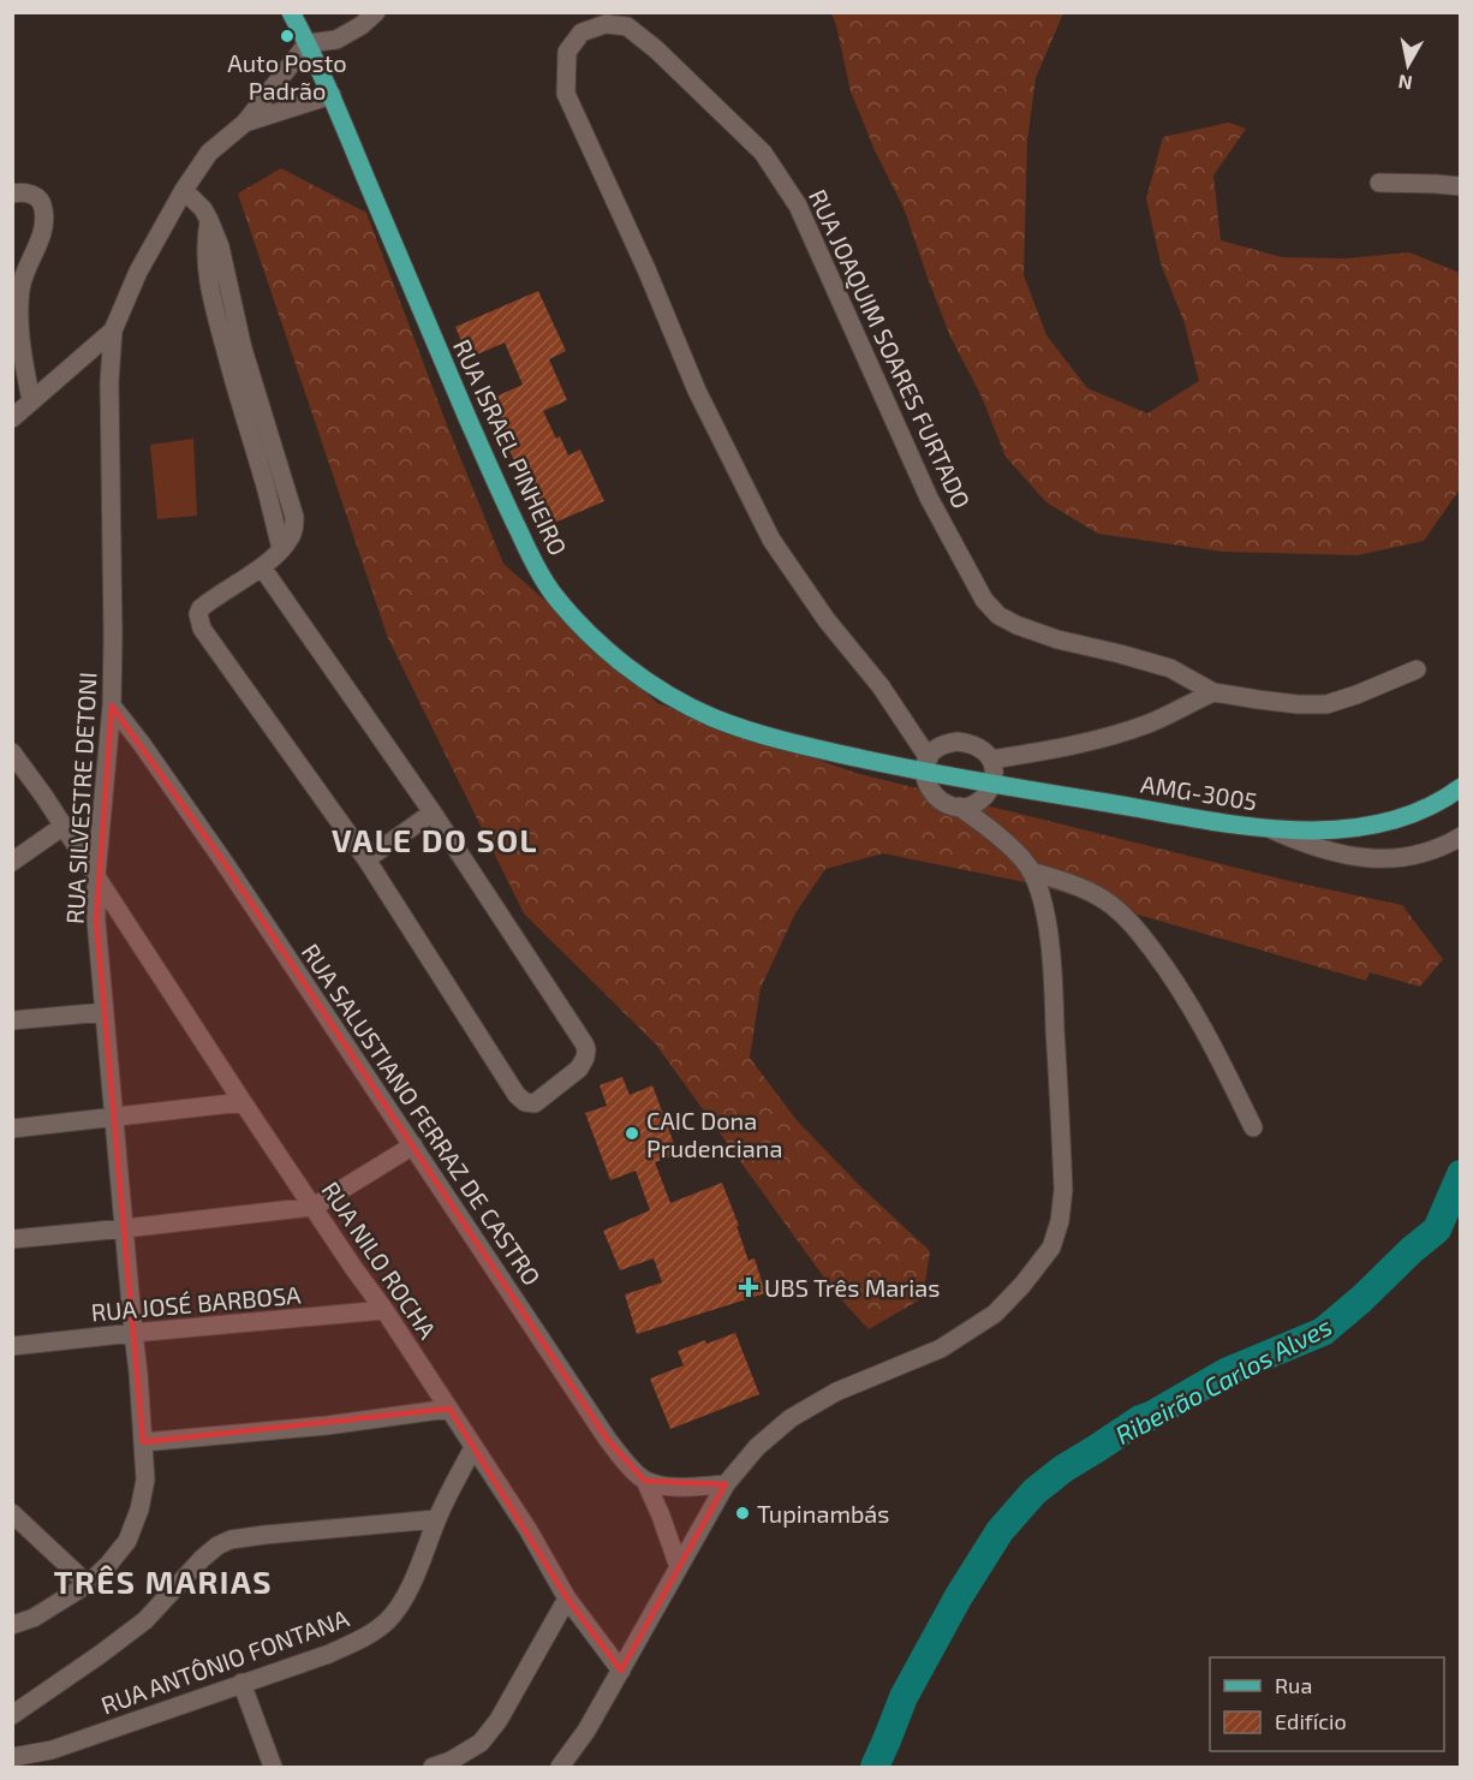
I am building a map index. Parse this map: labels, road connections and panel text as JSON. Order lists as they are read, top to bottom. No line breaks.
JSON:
{"streets":{"main road":["RUA ISRAEL PINHEIRO","AMG-3005"],"street":["RUA JOAQUIM SOARES FURTADO","RUA SILVESTRE DETONI","RUA SALUSTIANO FERRAZ DE CASTRO","RUA NILO ROCHA","RUA JOSÉ BARBOSA","RUA ANTÔNIO FONTANA"]},"crossings":[["RUA JOAQUIM SOARES FURTADO","RUA ISRAEL PINHEIRO"],["RUA JOAQUIM SOARES FURTADO","AMG-3005"],["RUA ISRAEL PINHEIRO","AMG-3005"],["RUA ISRAEL PINHEIRO","RUA SILVESTRE DETONI"],["RUA SILVESTRE DETONI","RUA SALUSTIANO FERRAZ DE CASTRO"],["RUA SILVESTRE DETONI","RUA NILO ROCHA"],["RUA SILVESTRE DETONI","RUA JOSÉ BARBOSA"],["RUA NILO ROCHA","RUA JOSÉ BARBOSA"],["RUA NILO ROCHA","RUA ANTÔNIO FONTANA"]],"districts":["VALE DO SOL","TRÊS MARIAS"],"water":["Ribeirão Carlos Alves"],"places":{"other":["Auto Posto Padrão","CAIC Dona Prudenciana","Tupinambás"],"health":["UBS Três Marias"]},"legend":["Rua","Edifício"],"north":"bottom"}
